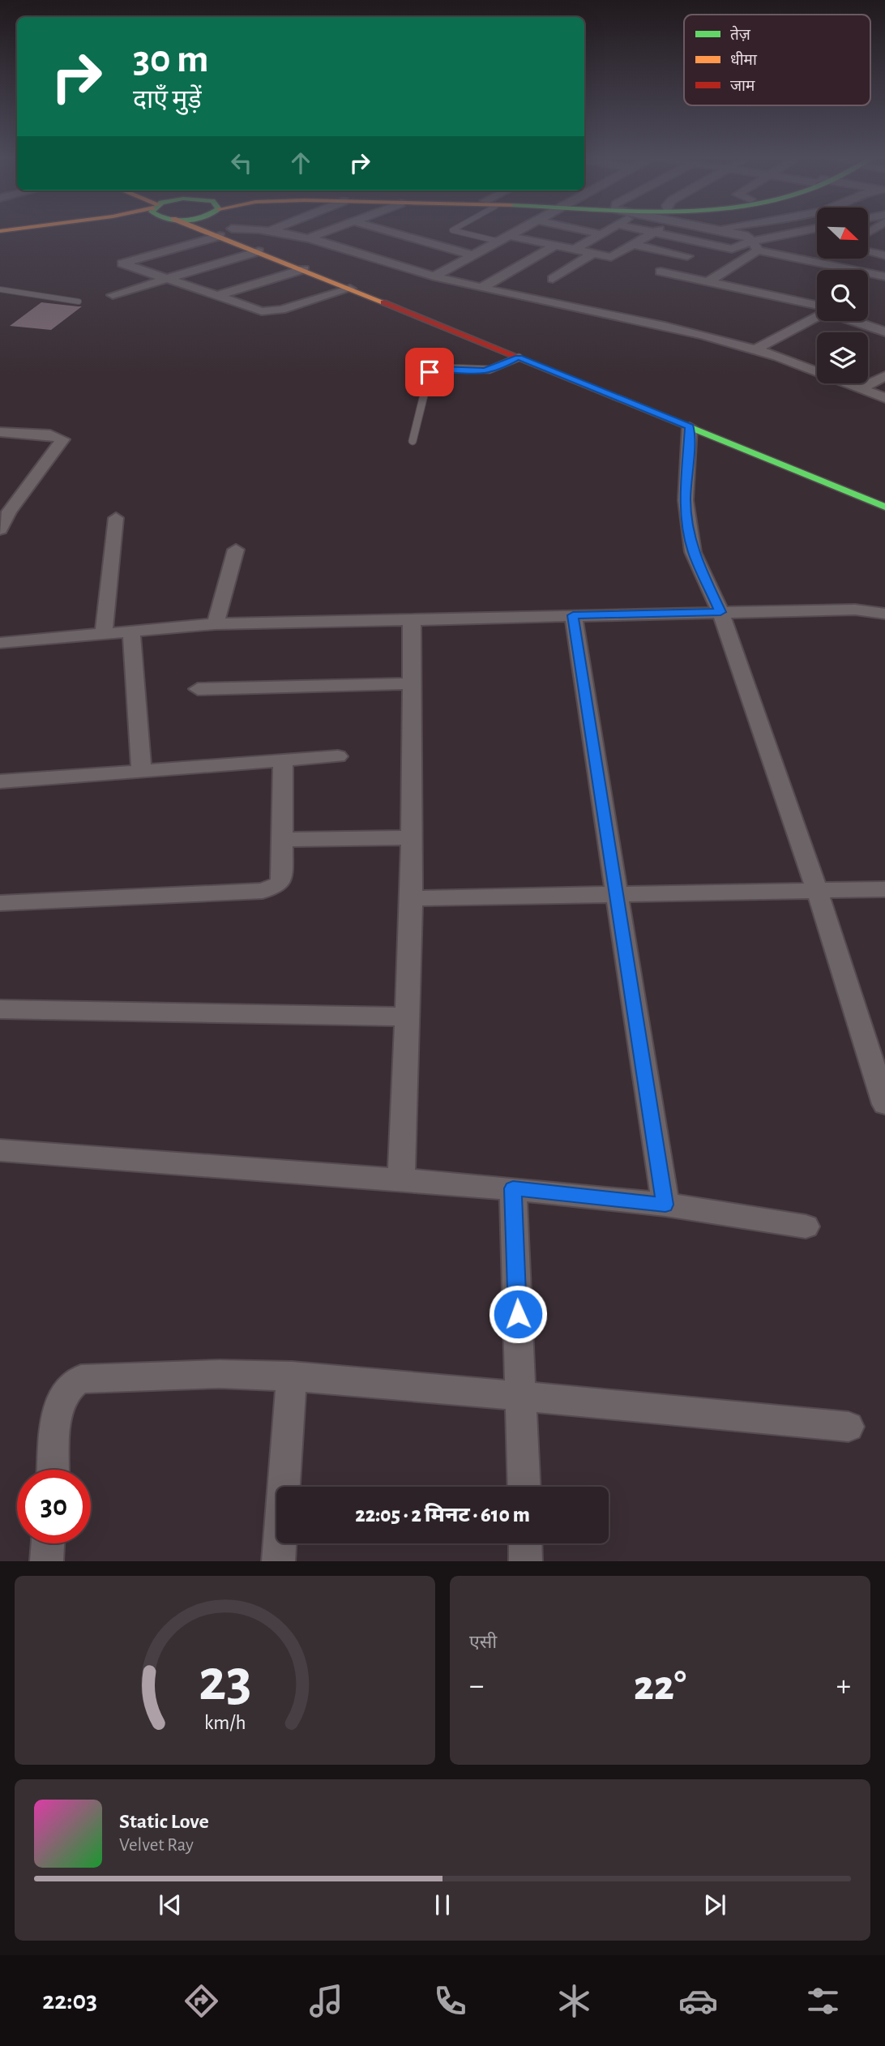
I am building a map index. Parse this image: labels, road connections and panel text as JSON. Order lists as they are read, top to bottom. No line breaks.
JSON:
{"legend":["तेज़","धीमा","जाम"],"north":"bottom right","page":{"turn":["30 m","दाएँ मुड़ें"],"limit":"30","trip":"22:05 · 2 मिनट · 610 m","tile":"एसी","heat":["−","22°","+"],"song":["Static Love","Velvet Ray"],"tabs":"22:03","gauge":["23","km/h"]}}
